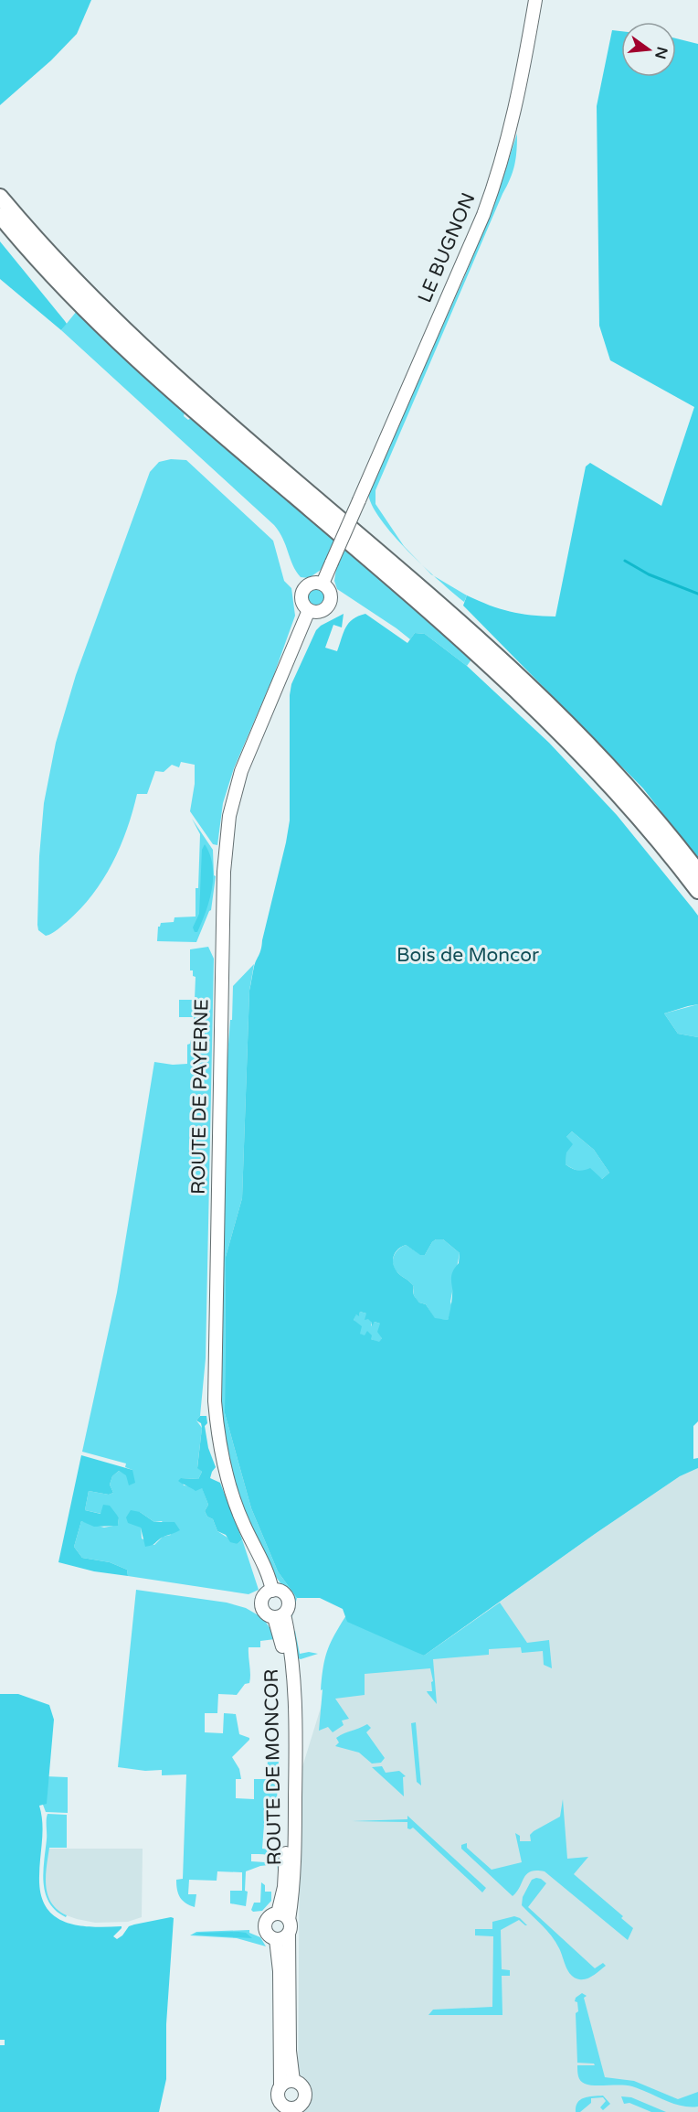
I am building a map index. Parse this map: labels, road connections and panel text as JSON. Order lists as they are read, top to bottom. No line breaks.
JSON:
{"streets":{"main road":["LE BUGNON","ROUTE DE PAYERNE","ROUTE DE MONCOR"]},"crossings":[["LE BUGNON","ROUTE DE PAYERNE"],["ROUTE DE PAYERNE","ROUTE DE MONCOR"]],"parks":["Bois de Moncor"],"north":"right"}
